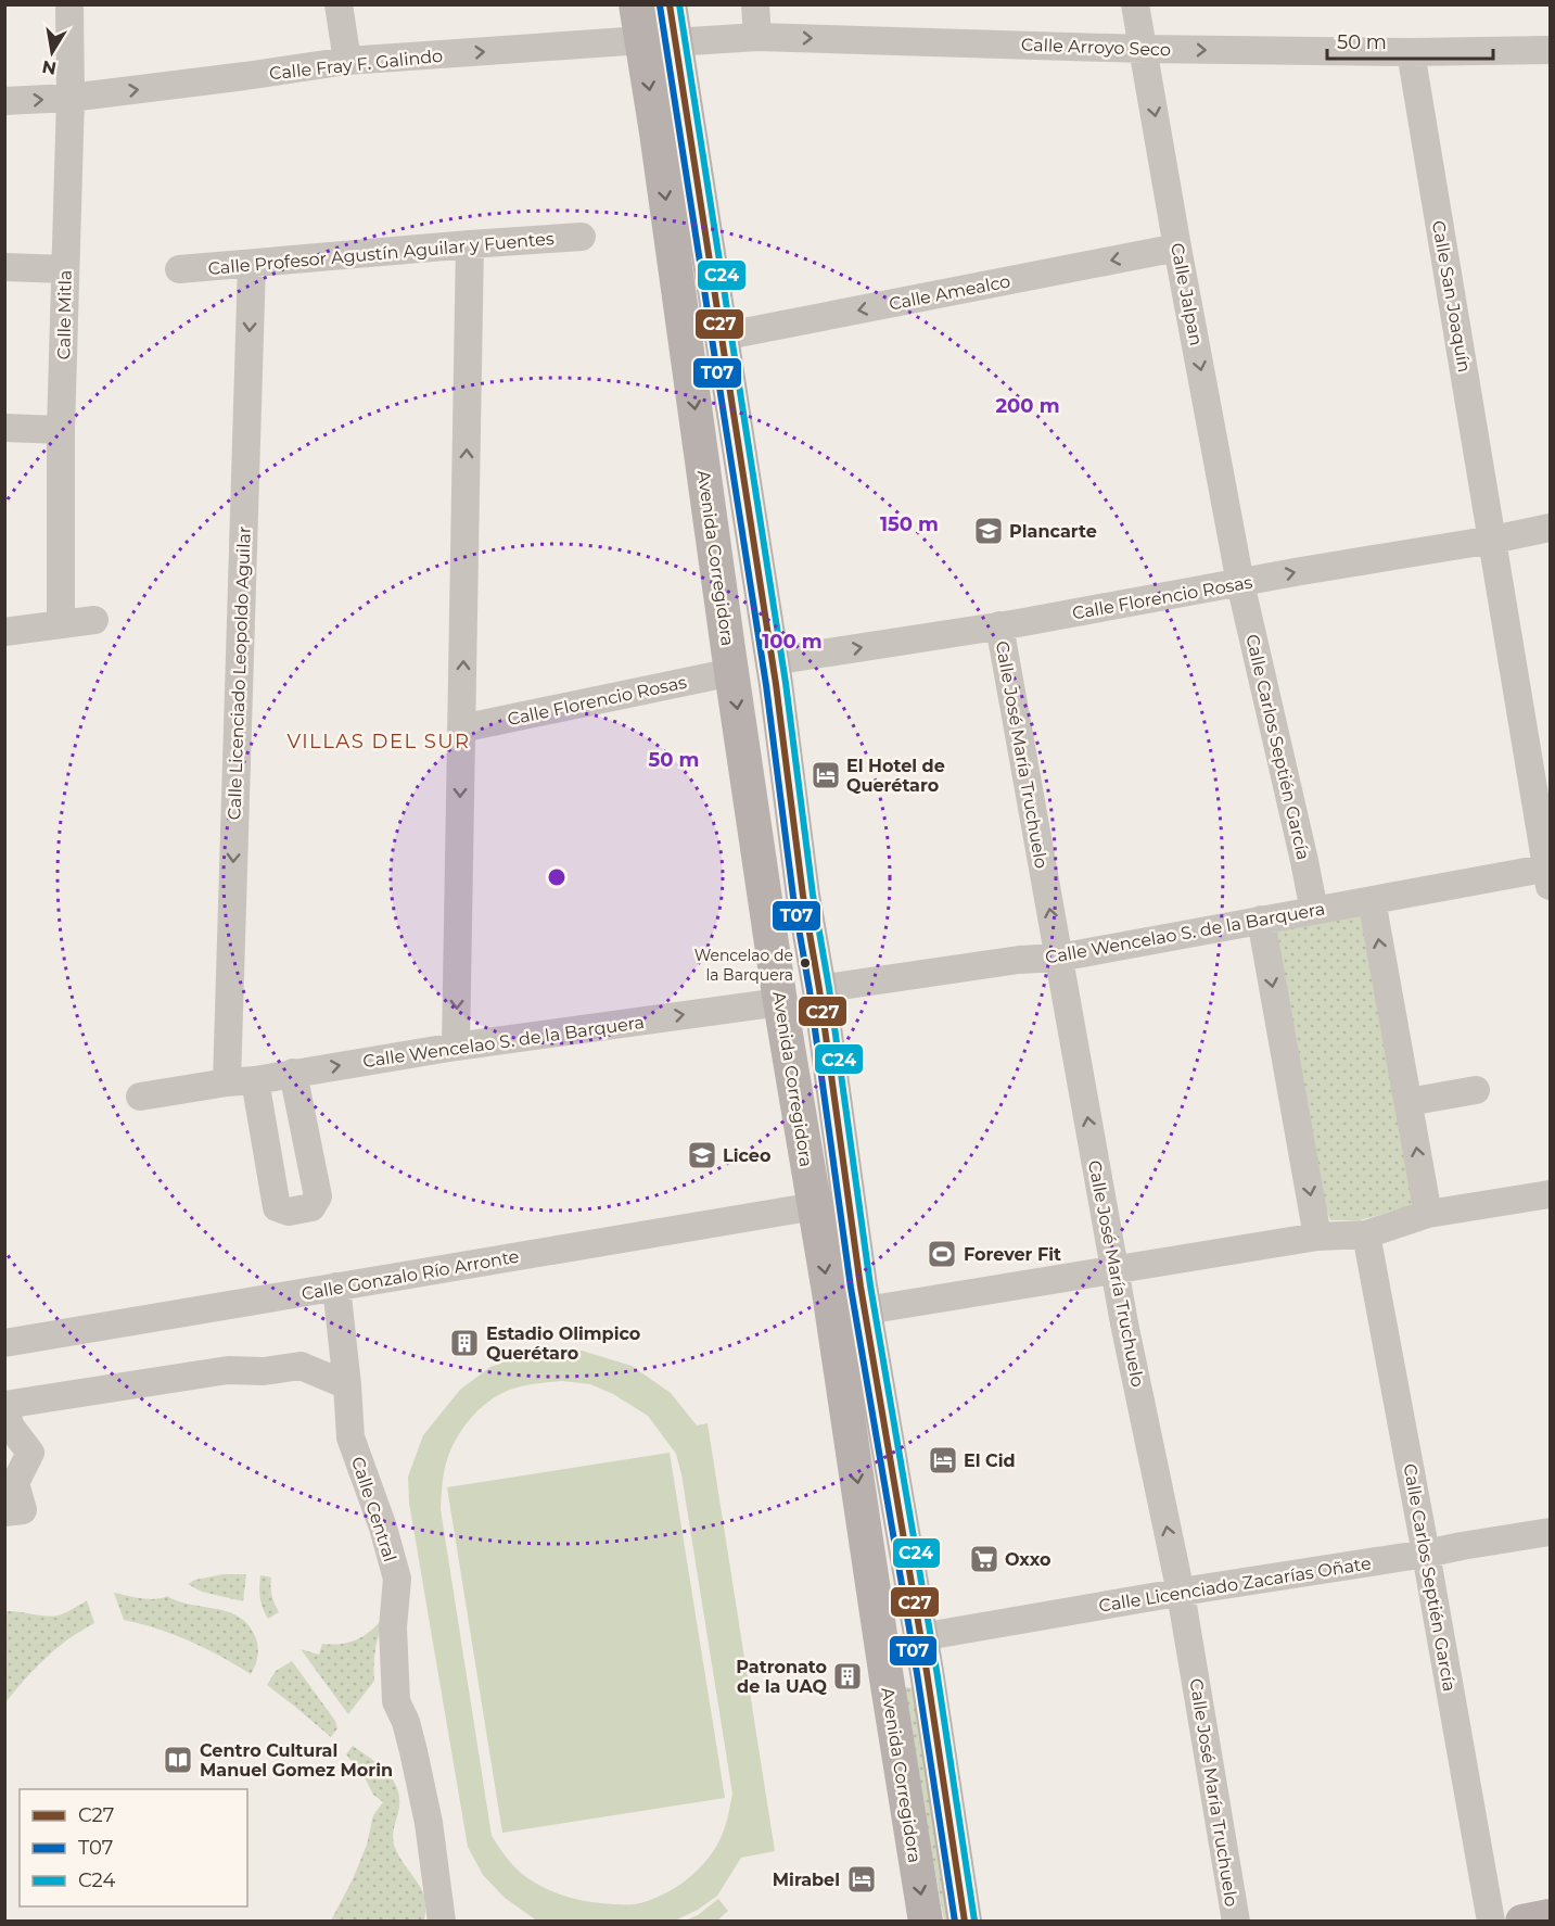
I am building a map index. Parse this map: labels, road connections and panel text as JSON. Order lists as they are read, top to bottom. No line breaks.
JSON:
{"streets":{"main road":["Avenida Corregidora"],"street":["Calle Arroyo Seco","Calle Fray F. Galindo","Calle Profesor Agustín Aguilar y Fuentes","Calle Amealco","Calle Jalpan","Calle San Joaquín","Calle Mitla","Calle Florencio Rosas","Calle Licenciado Leopoldo Aguilar","Calle Carlos Septién García","Calle José María Truchuelo","Calle Wencelao S. de la Barquera","Calle Gonzalo Río Arronte","Calle Central","Calle Licenciado Zacarías Oñate"]},"crossings":[["Calle Arroyo Seco","Calle Fray F. Galindo"],["Calle Arroyo Seco","Calle Jalpan"],["Calle Arroyo Seco","Calle San Joaquín"],["Calle Arroyo Seco","Avenida Corregidora"],["Calle Fray F. Galindo","Calle Mitla"],["Calle Fray F. Galindo","Avenida Corregidora"],["Calle Profesor Agustín Aguilar y Fuentes","Calle Licenciado Leopoldo Aguilar"],["Calle Amealco","Calle Jalpan"],["Calle Amealco","Avenida Corregidora"],["Calle Jalpan","Calle Florencio Rosas"],["Calle Jalpan","Calle Carlos Septién García"],["Calle San Joaquín","Calle Florencio Rosas"],["Calle San Joaquín","Calle Wencelao S. de la Barquera"],["Avenida Corregidora","Calle Florencio Rosas"],["Avenida Corregidora","Calle Wencelao S. de la Barquera"],["Avenida Corregidora","Calle Gonzalo Río Arronte"],["Avenida Corregidora","Calle Licenciado Zacarías Oñate"],["Calle Florencio Rosas","Calle Carlos Septién García"],["Calle Florencio Rosas","Calle José María Truchuelo"],["Calle Licenciado Leopoldo Aguilar","Calle Wencelao S. de la Barquera"],["Calle Carlos Septién García","Calle Wencelao S. de la Barquera"],["Calle Carlos Septién García","Calle Licenciado Zacarías Oñate"],["Calle José María Truchuelo","Calle Wencelao S. de la Barquera"],["Calle José María Truchuelo","Calle Licenciado Zacarías Oñate"],["Calle Gonzalo Río Arronte","Calle Central"]],"one_way":["Calle Arroyo Seco","Calle Fray F. Galindo","Calle Amealco","Calle Jalpan","Calle Florencio Rosas","Calle Wencelao S. de la Barquera"],"districts":["VILLAS DEL SUR"],"places":{"school or university":["Plancarte","Liceo"],"hotel":["El Hotel de Querétaro","El Cid","Mirabel"],"other":["Wencelao de la Barquera"],"sports":["Forever Fit"],"building":["Estadio Olimpico Querétaro","Patronato de la UAQ"],"supermarket":["Oxxo"],"library":["Centro Cultural Manuel Gomez Morin"]},"lines":["transit line C27","transit line C24","transit line T07"],"legend":["C27","T07","C24"],"scale_bar":"50 m","north":"bottom","rings":["200 m","150 m","100 m","50 m"]}
